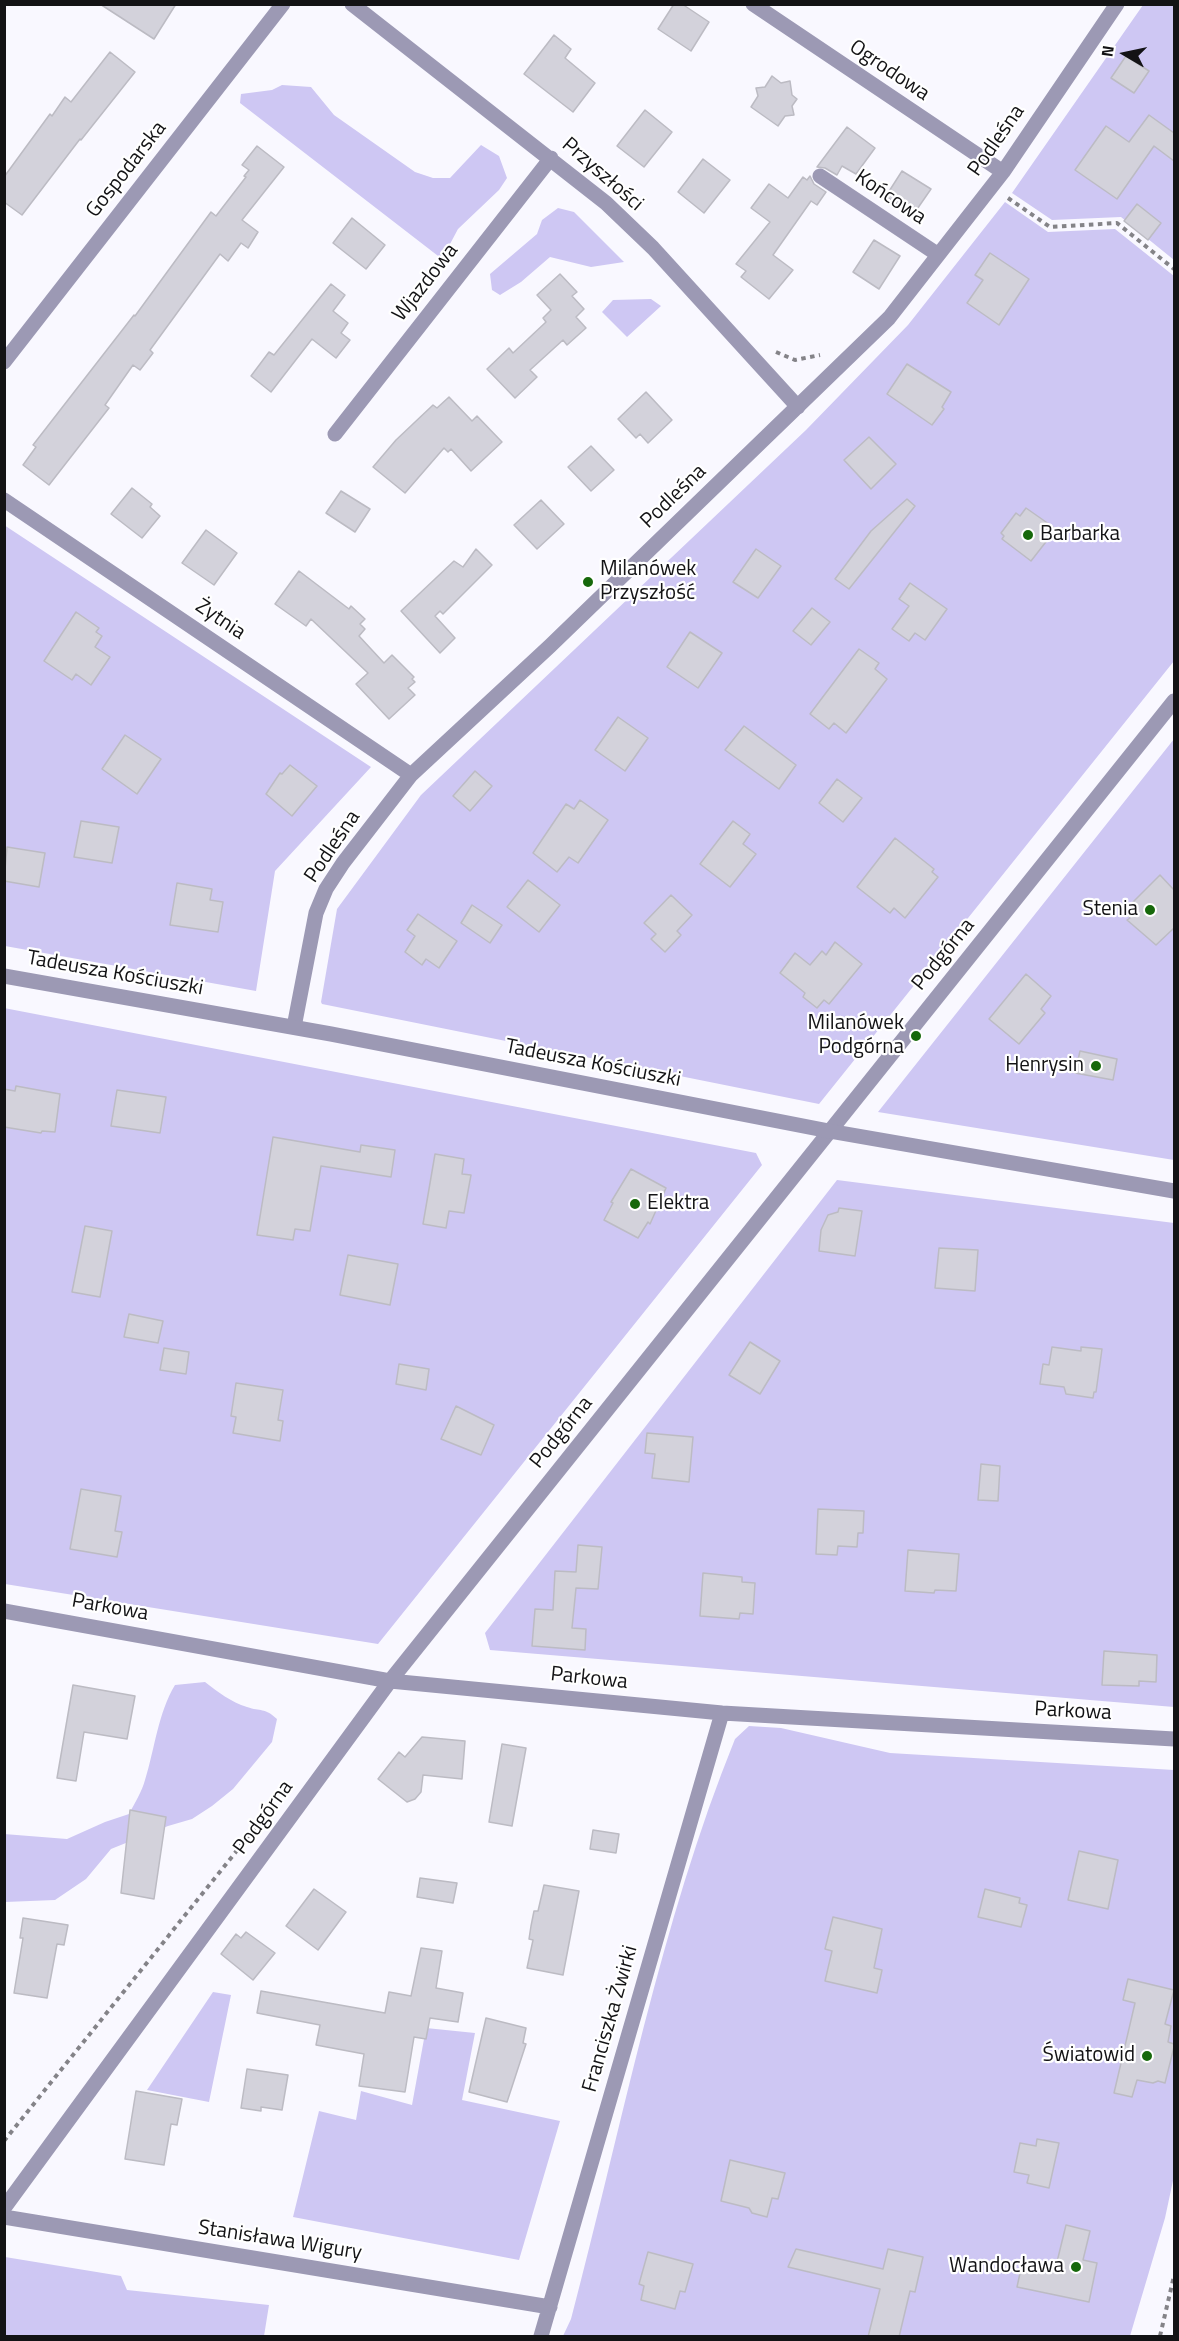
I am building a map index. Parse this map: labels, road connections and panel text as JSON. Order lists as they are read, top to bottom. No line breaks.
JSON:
{"streets":{"street":["Ogrodowa","Podleśna","Gospodarska","Przyszłości","Końcowa","Wjazdowa","Żytnia","Podgórna","Tadeusza Kościuszki","Parkowa","Franciszka Żwirki","Stanisława Wigury"]},"crossings":[["Ogrodowa","Podleśna"],["Podleśna","Przyszłości"],["Podleśna","Końcowa"],["Podleśna","Żytnia"],["Podleśna","Tadeusza Kościuszki"],["Przyszłości","Wjazdowa"],["Podgórna","Tadeusza Kościuszki"],["Podgórna","Parkowa"],["Parkowa","Franciszka Żwirki"],["Franciszka Żwirki","Stanisława Wigury"]],"places":["Barbarka","Milanówek Przyszłość","Stenia","Milanówek Podgórna","Henrysin","Elektra","Światowid","Wandocława"],"north":"left"}
